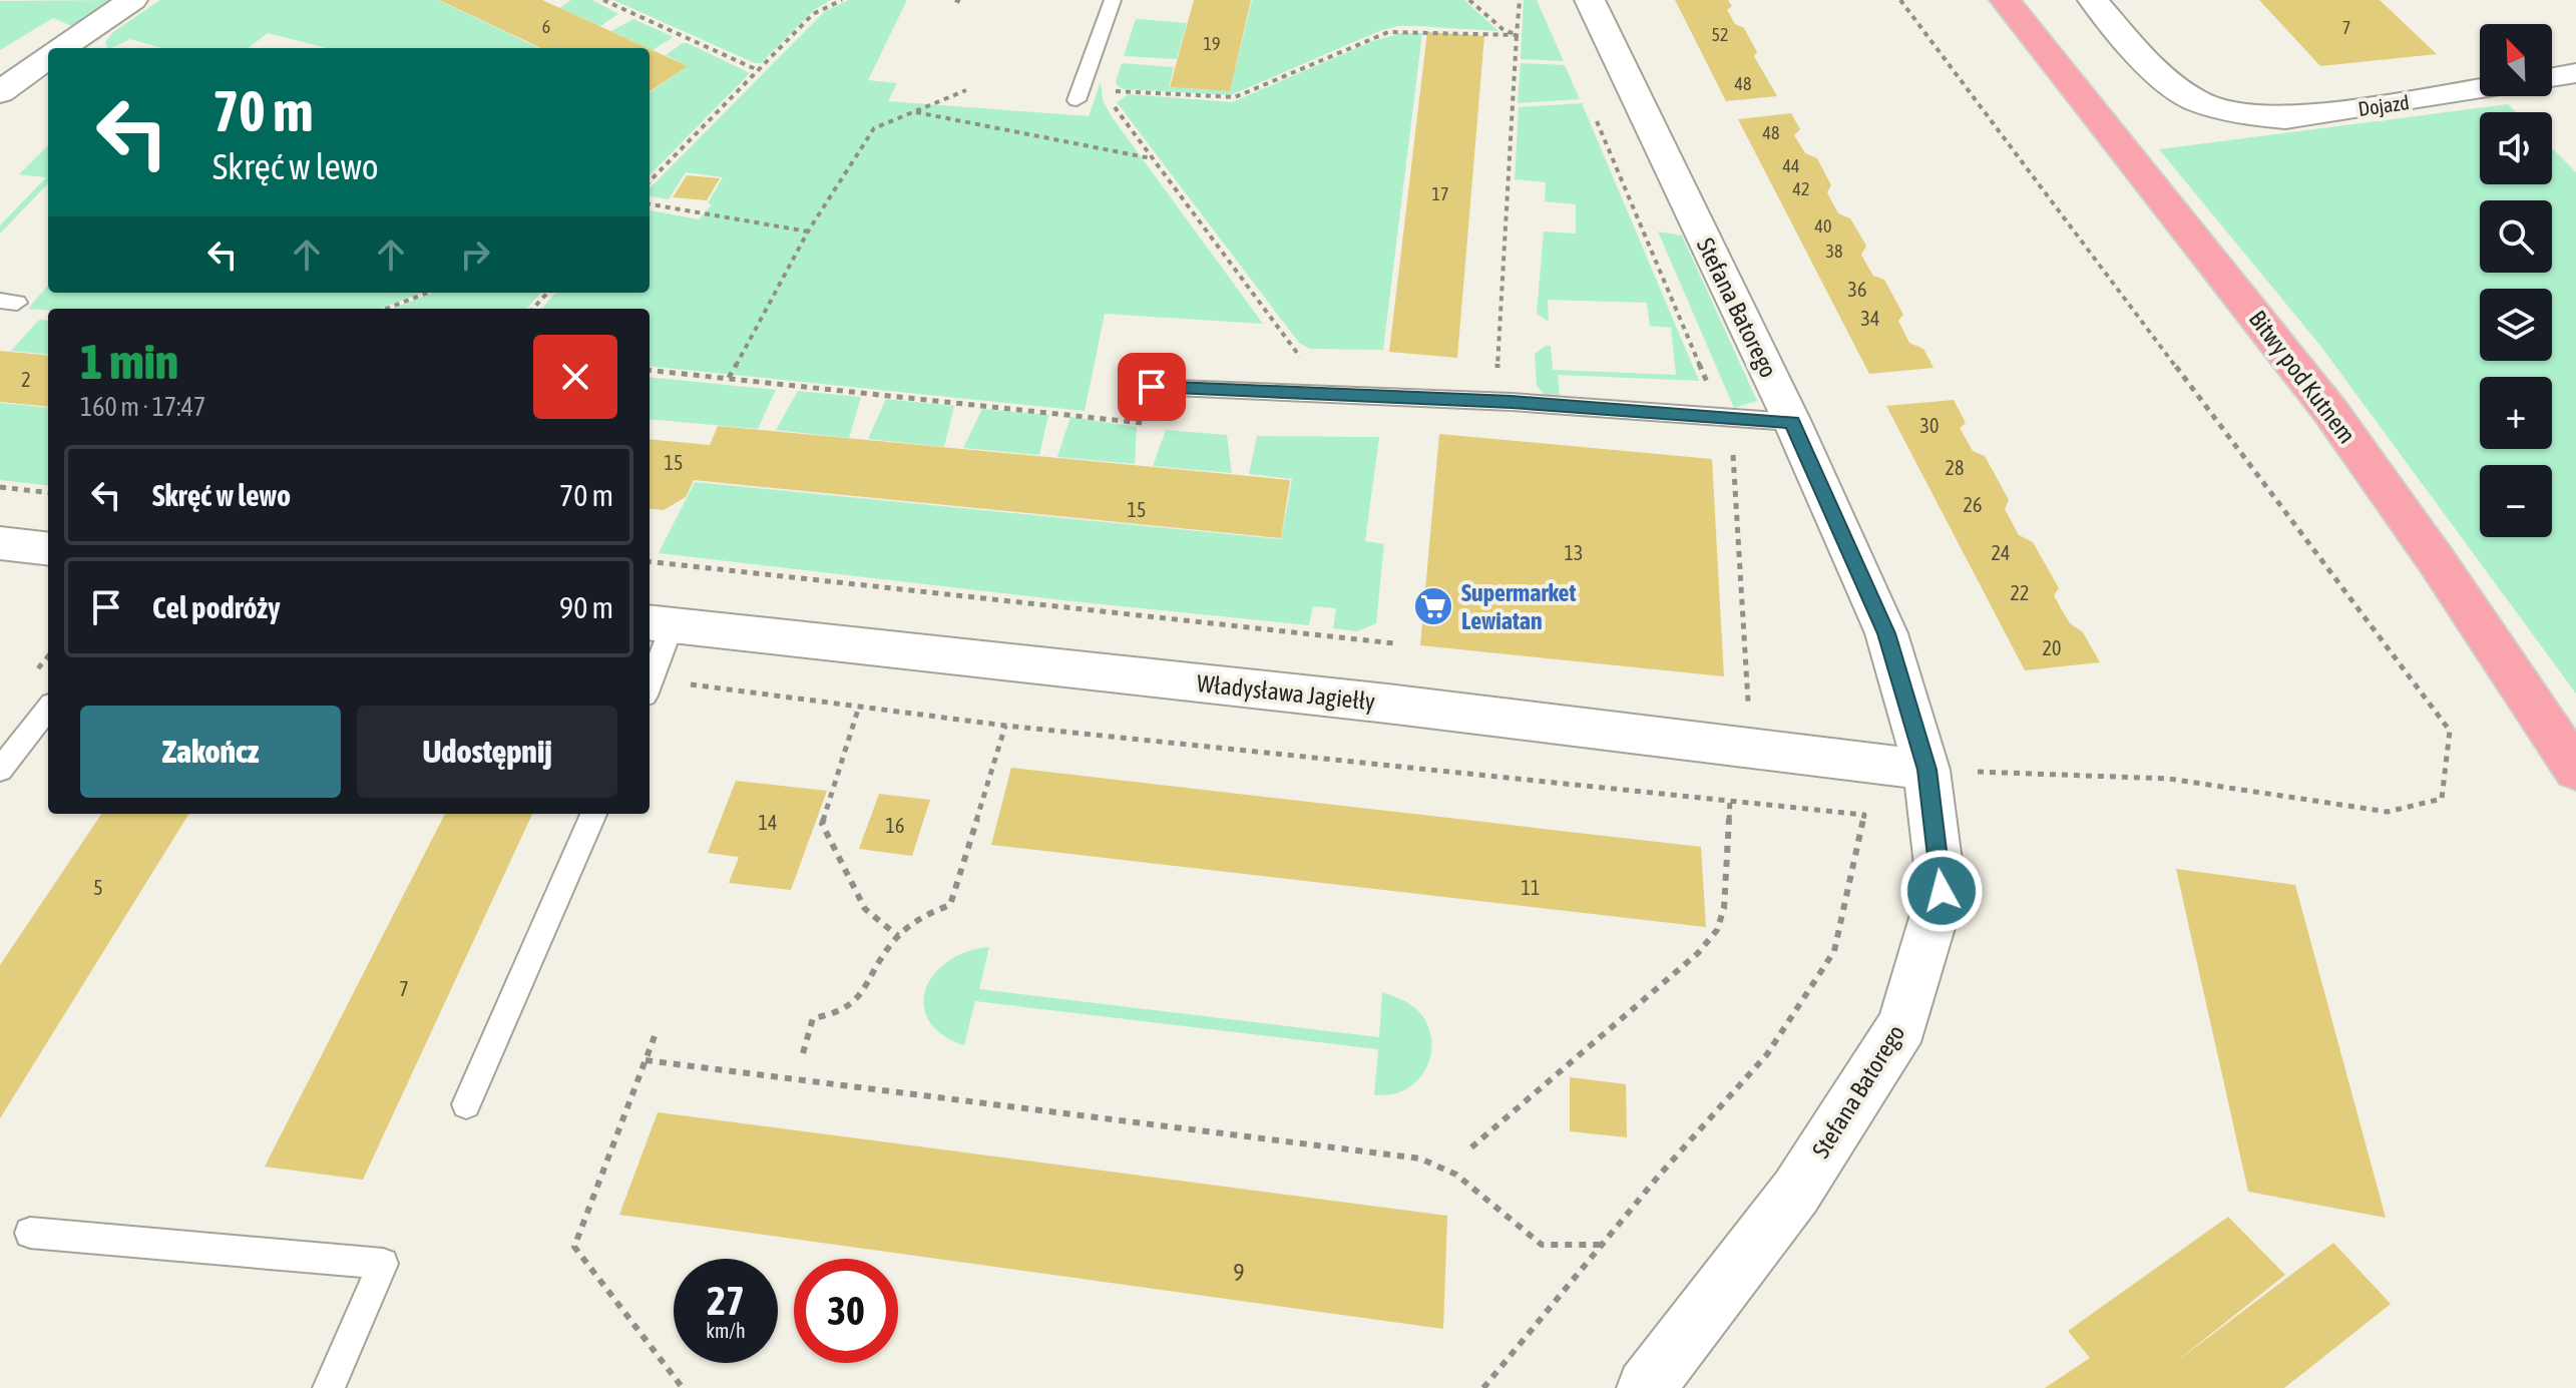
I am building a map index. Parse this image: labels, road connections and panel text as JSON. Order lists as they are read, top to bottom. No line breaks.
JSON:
{"streets":{"main road":["Bitwy pod Kutnem"],"street":["Dojazd","Stefana Batorego","Władysława Jagiełły"]},"crossings":[["Stefana Batorego","Władysława Jagiełły"]],"places":{"supermarket":["Supermarket Lewiatan"]},"house_numbers":["6","7","52","19","48","48","44","42","17","40","38","36","34","2","30","15","28","26","15","13","24","22","20","14","16","5","11","7","9"],"north":"top left","page":{"map_buttons":["+","−"],"turn":["70 m","Skręć w lewo"],"heading":["1 min","160 m · 17:47"],"list":[{"name":"Skręć w lewo","value":"70 m"},{"name":"Cel podróży","value":"90 m"}],"buttons":["Zakończ","Udostępnij"],"speed":"27 km/h","limit":"30"}}
